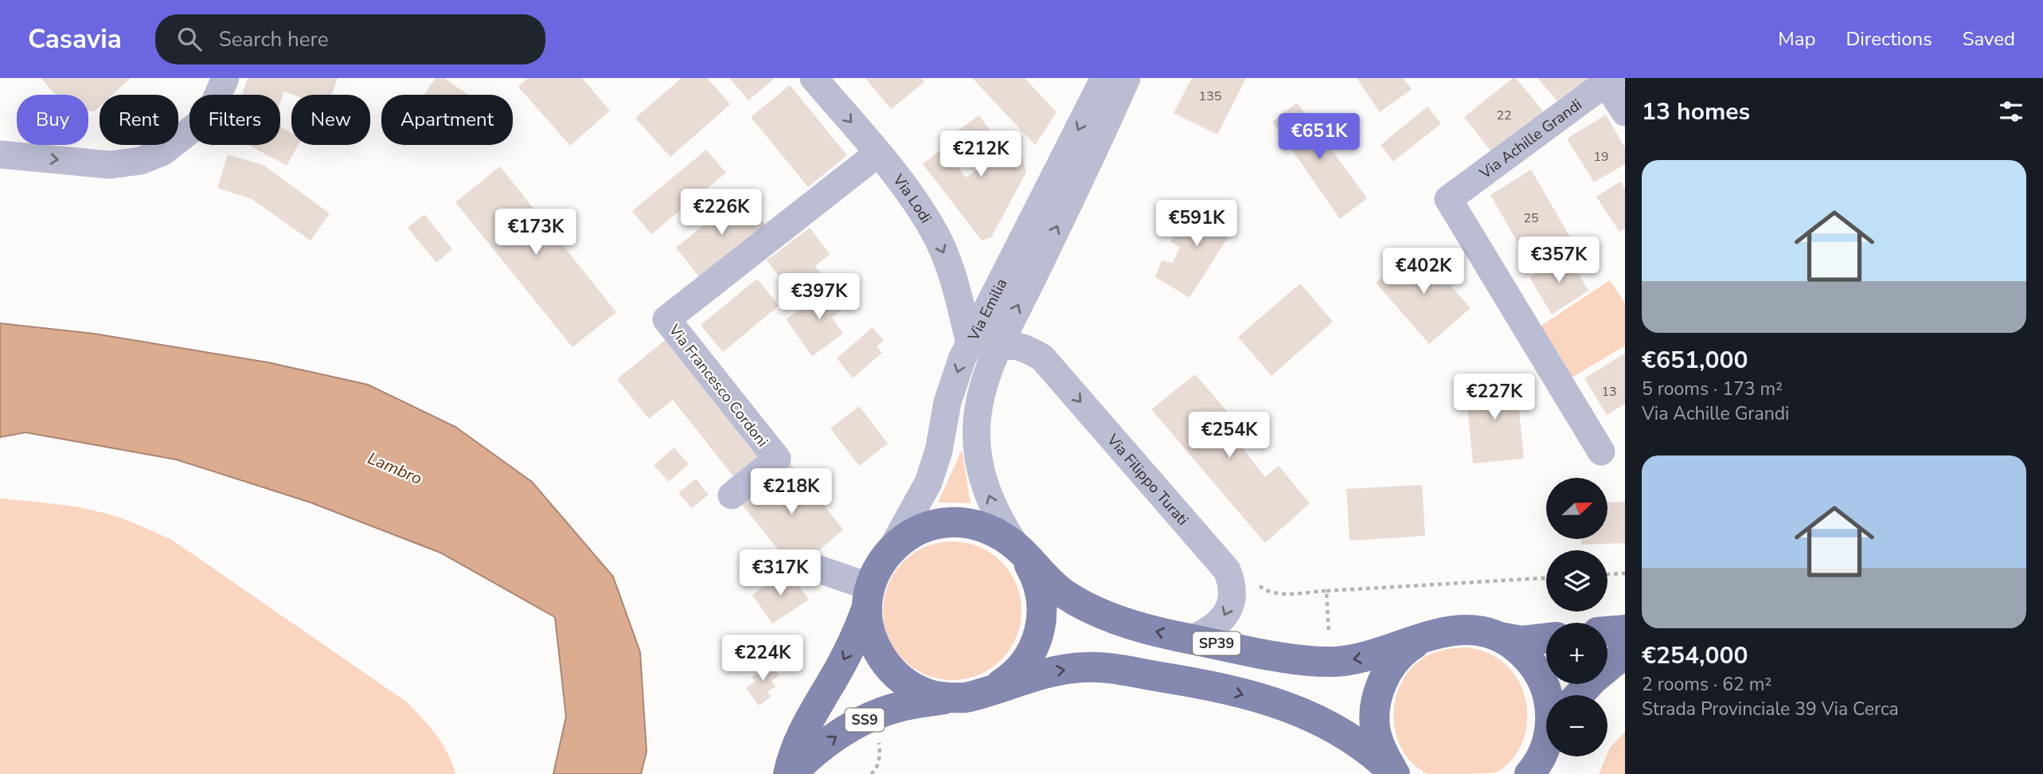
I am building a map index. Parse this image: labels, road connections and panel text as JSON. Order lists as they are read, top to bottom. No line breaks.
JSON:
{"streets":{"main road":["SP39","SS9"],"street":["Via Achille Grandi","Via Lodi","Via Emilia","Via Francesco Cordoni","Via Filippo Turati"]},"crossings":[["Via Lodi","Via Emilia"],["Via Lodi","Via Francesco Cordoni"],["Via Emilia","Via Filippo Turati"],["Via Emilia","SP39"],["Via Emilia","SS9"],["Via Filippo Turati","SP39"],["SP39","SS9"]],"one_way":["Via Lodi","Via Filippo Turati"],"water":["Lambro"],"house_numbers":["135","22","19","25","13"],"north":"right","page":{"header":"Casavia","search":"Search here","nav":["Map","Directions","Saved"],"heading":"13 homes","chip":["Buy","Rent","Filters","New","Apartment"],"price":["€651K","€212K","€226K","€591K","€173K","€357K","€402K","€397K","€227K","€254K","€218K","€317K","€224K"],"list":[{"name":"€651,000","note":"5 rooms · 173 m² · Via Achille Grandi"},{"name":"€254,000","note":"2 rooms · 62 m² · Strada Provinciale 39 Via Cerca"}],"map_buttons":["+","−"]}}
